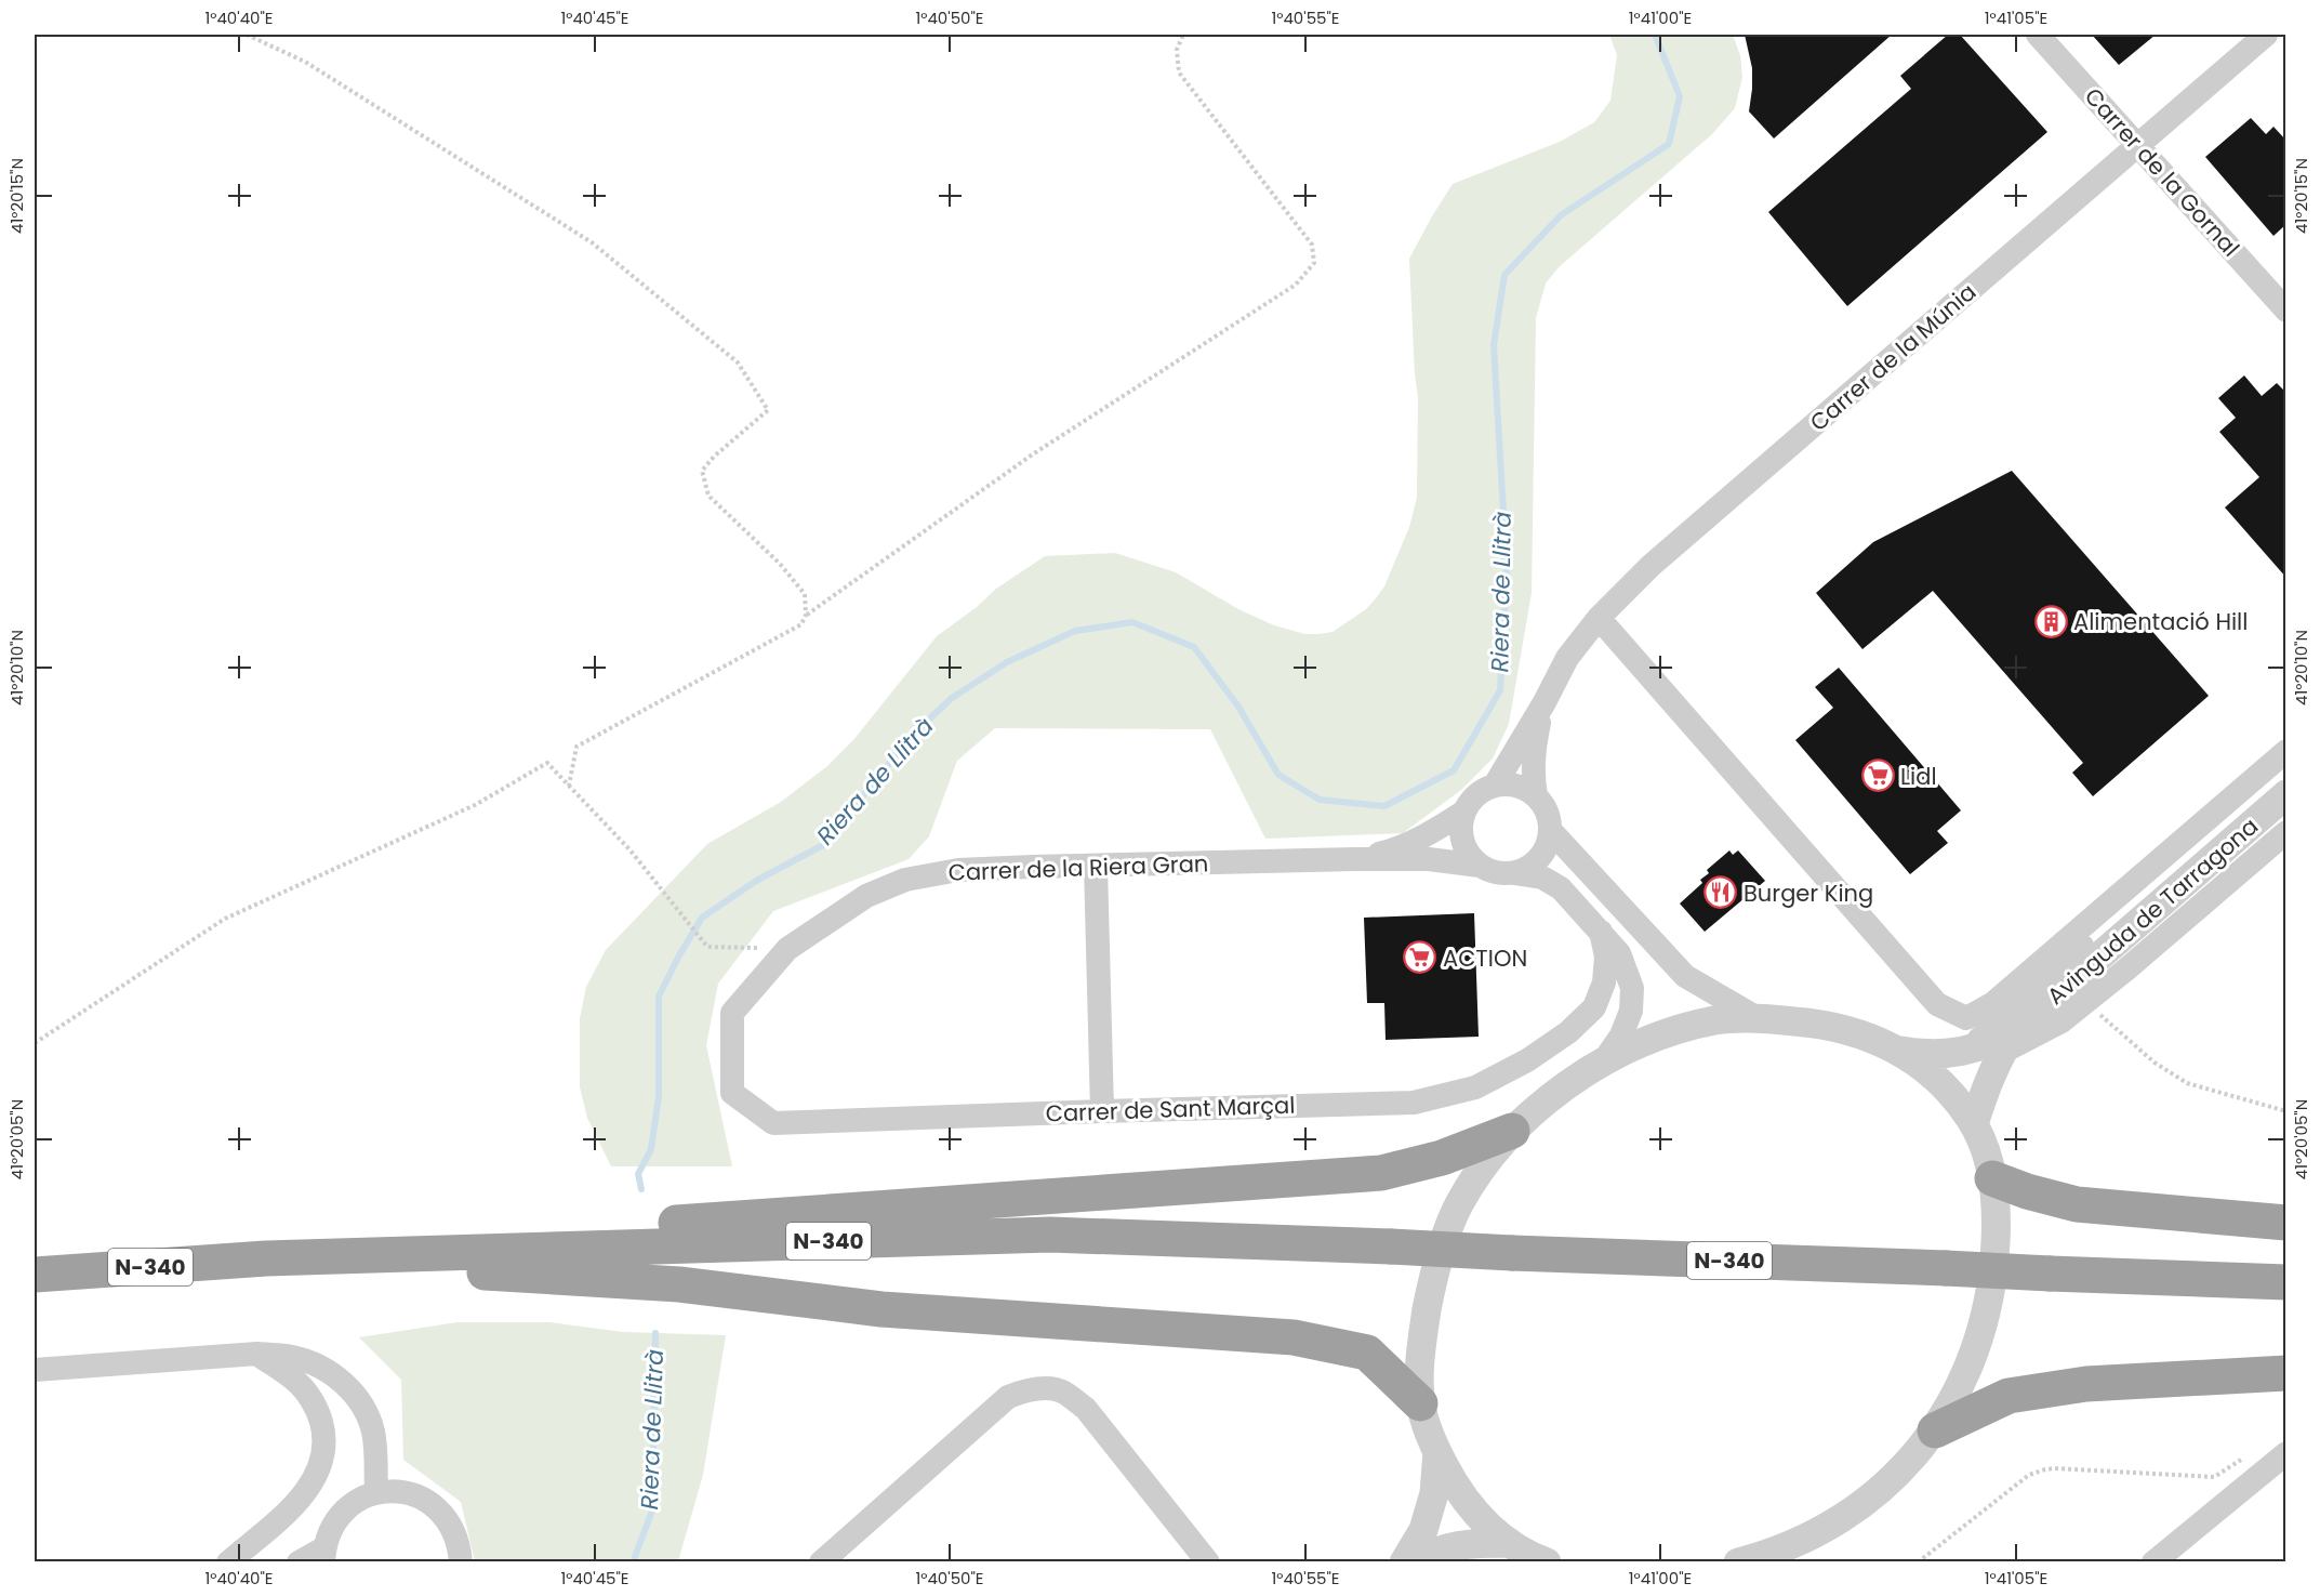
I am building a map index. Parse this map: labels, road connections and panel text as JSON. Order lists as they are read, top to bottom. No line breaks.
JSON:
{"streets":{"highway":["N-340"],"street":["Carrer de la Gornal","Carrer de la Múnia","Carrer de la Riera Gran","Avinguda de Tarragona","Carrer de Sant Marçal"]},"crossings":[["Carrer de la Gornal","Carrer de la Múnia"],["Carrer de la Múnia","Carrer de la Riera Gran"],["Carrer de la Múnia","Avinguda de Tarragona"],["Carrer de la Riera Gran","Carrer de Sant Marçal"]],"water":["Riera de Llitrà"],"places":{"building":["Alimentació Hill"],"supermarket":["Lidl","ACTION"],"restaurant":["Burger King"]},"coordinates":["1°40'40\"E","1°40'45\"E","1°40'50\"E","1°40'55\"E","1°41'00\"E","1°41'05\"E","41°20'15\"N","41°20'10\"N","41°20'05\"N"]}
